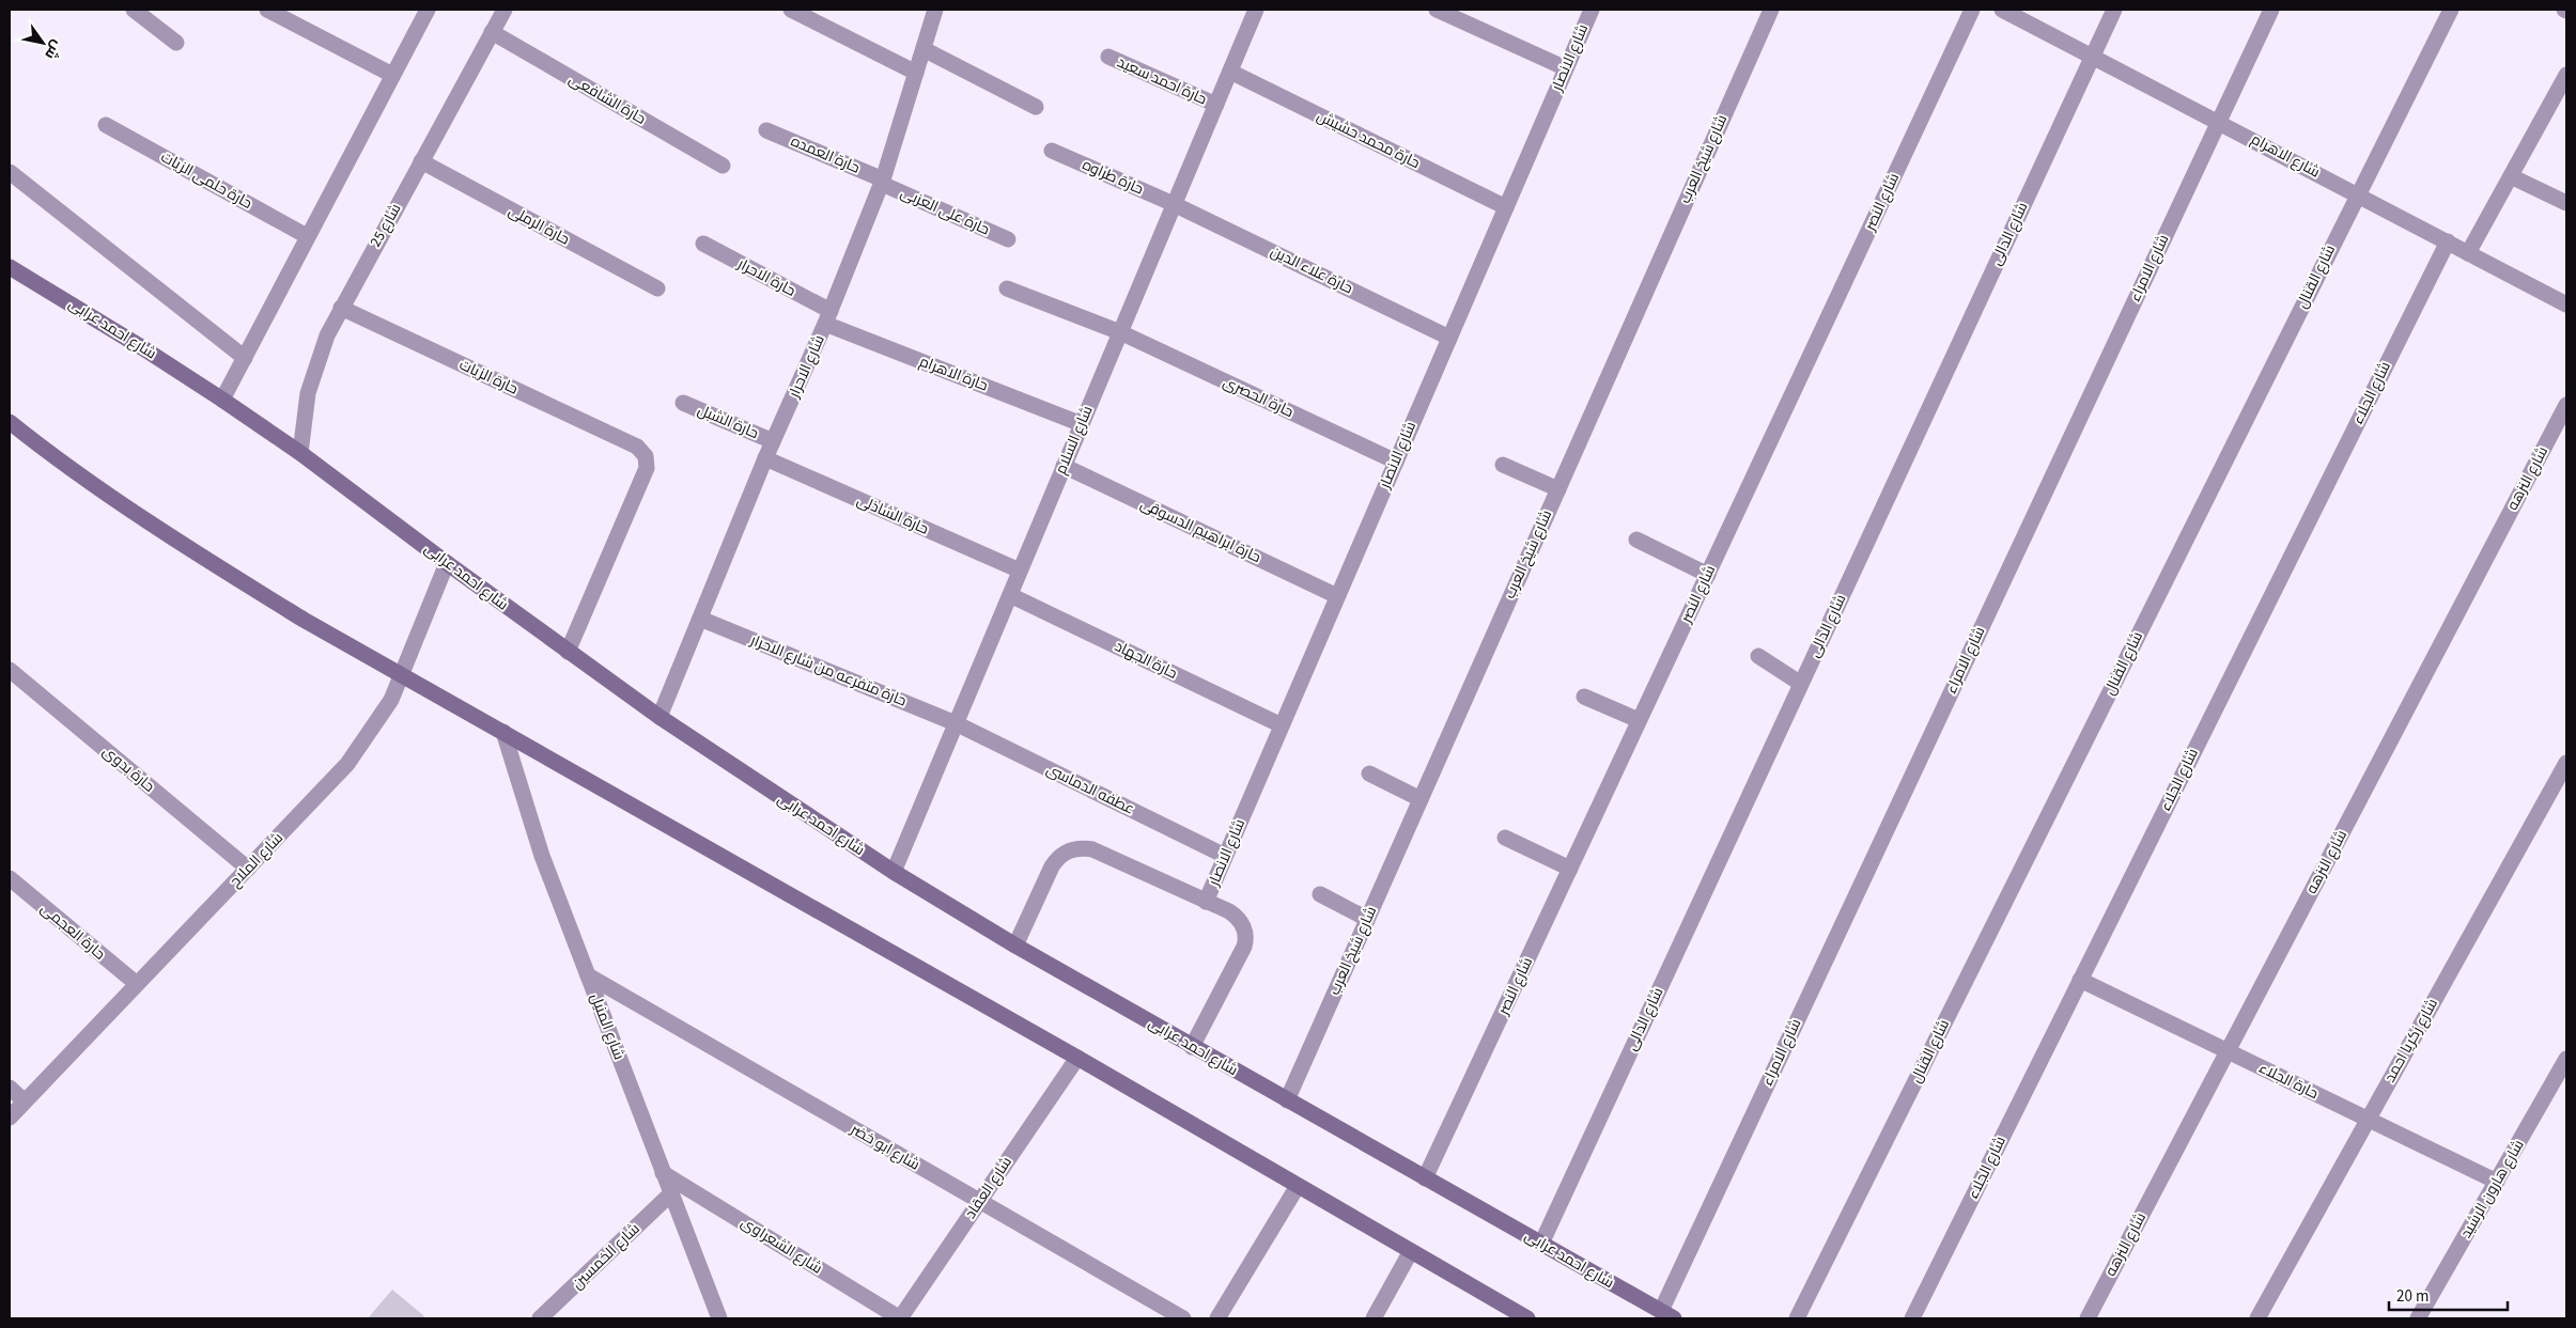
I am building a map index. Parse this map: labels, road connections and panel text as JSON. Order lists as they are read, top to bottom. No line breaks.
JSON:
{"streets":{"street":["شارع الانصار","حارة احمد سعيد","حارة الشافعى","حارة محمد حشيش","حارة العمده","شارع الاهرام","شارع شيخ العرب","حارة طراوه","حارة حلمى الزيات","شارع النصر","حارة على العزبى","شارع 25","حارة الرملى","شارع الدالى","شارع الامراء","حارة علاء الدين","شارع القنال","حارة الاحرار","شارع احمد عرابى","شارع الاحرار","حارة الاهرام","حارة الزيات","شارع الجلاء","حارة الحصرى","حارة الشبل","شارع السلام","شارع النزهه","حارة الشاذلى","حارة ابراهيم الدسوقى","حارة الجهاد","حارة متفرعه من شارع الاحرار","حارة بدوى","عطفه الدماسى","شارع الملاح","حارة العجمى","شارع المنيل","شارع زكريا احمد","حارة الجلاء","شارع ابو خضر","شارع العقاد","شارع هارون الرشيد","شارع الشعراوى","شارع الخمسين"]},"crossings":[["شارع الانصار","حارة محمد حشيش"],["شارع الانصار","حارة علاء الدين"],["شارع الانصار","حارة الحصرى"],["شارع الانصار","حارة ابراهيم الدسوقى"],["شارع الانصار","حارة الجهاد"],["شارع الانصار","عطفه الدماسى"],["حارة احمد سعيد","شارع السلام"],["حارة الشافعى","شارع 25"],["حارة محمد حشيش","شارع السلام"],["حارة العمده","حارة على العزبى"],["حارة العمده","شارع الاحرار"],["شارع الاهرام","شارع الدالى"],["شارع الاهرام","شارع الامراء"],["شارع الاهرام","شارع القنال"],["شارع الاهرام","شارع الجلاء"],["شارع شيخ العرب","شارع احمد عرابى"],["حارة طراوه","حارة علاء الدين"],["حارة طراوه","شارع السلام"],["شارع النصر","شارع احمد عرابى"],["حارة على العزبى","شارع الاحرار"],["شارع 25","حارة الرملى"],["شارع 25","شارع احمد عرابى"],["شارع 25","حارة الزيات"],["شارع الدالى","شارع احمد عرابى"],["شارع الامراء","شارع احمد عرابى"],["حارة علاء الدين","شارع السلام"],["حارة الاحرار","شارع الاحرار"],["حارة الاحرار","حارة الاهرام"],["شارع احمد عرابى","شارع الاحرار"],["شارع احمد عرابى","حارة الزيات"],["شارع احمد عرابى","شارع السلام"],["شارع احمد عرابى","شارع الملاح"],["شارع الاحرار","حارة الاهرام"],["شارع الاحرار","حارة الشبل"],["شارع الاحرار","حارة الشاذلى"],["شارع الاحرار","حارة متفرعه من شارع الاحرار"],["حارة الاهرام","شارع السلام"],["شارع الجلاء","حارة الجلاء"],["حارة الحصرى","شارع السلام"],["شارع السلام","حارة الشاذلى"],["شارع السلام","حارة ابراهيم الدسوقى"],["شارع السلام","حارة الجهاد"],["شارع السلام","حارة متفرعه من شارع الاحرار"],["شارع السلام","عطفه الدماسى"],["شارع النزهه","حارة الجلاء"],["حارة متفرعه من شارع الاحرار","عطفه الدماسى"],["حارة بدوى","شارع الملاح"],["شارع الملاح","حارة العجمى"],["شارع المنيل","شارع ابو خضر"],["شارع المنيل","شارع الشعراوى"],["شارع المنيل","شارع الخمسين"],["شارع زكريا احمد","حارة الجلاء"],["حارة الجلاء","شارع هارون الرشيد"],["شارع ابو خضر","شارع العقاد"],["شارع العقاد","شارع الشعراوى"]],"scale_bar":"20 m","north":"bottom right"}
